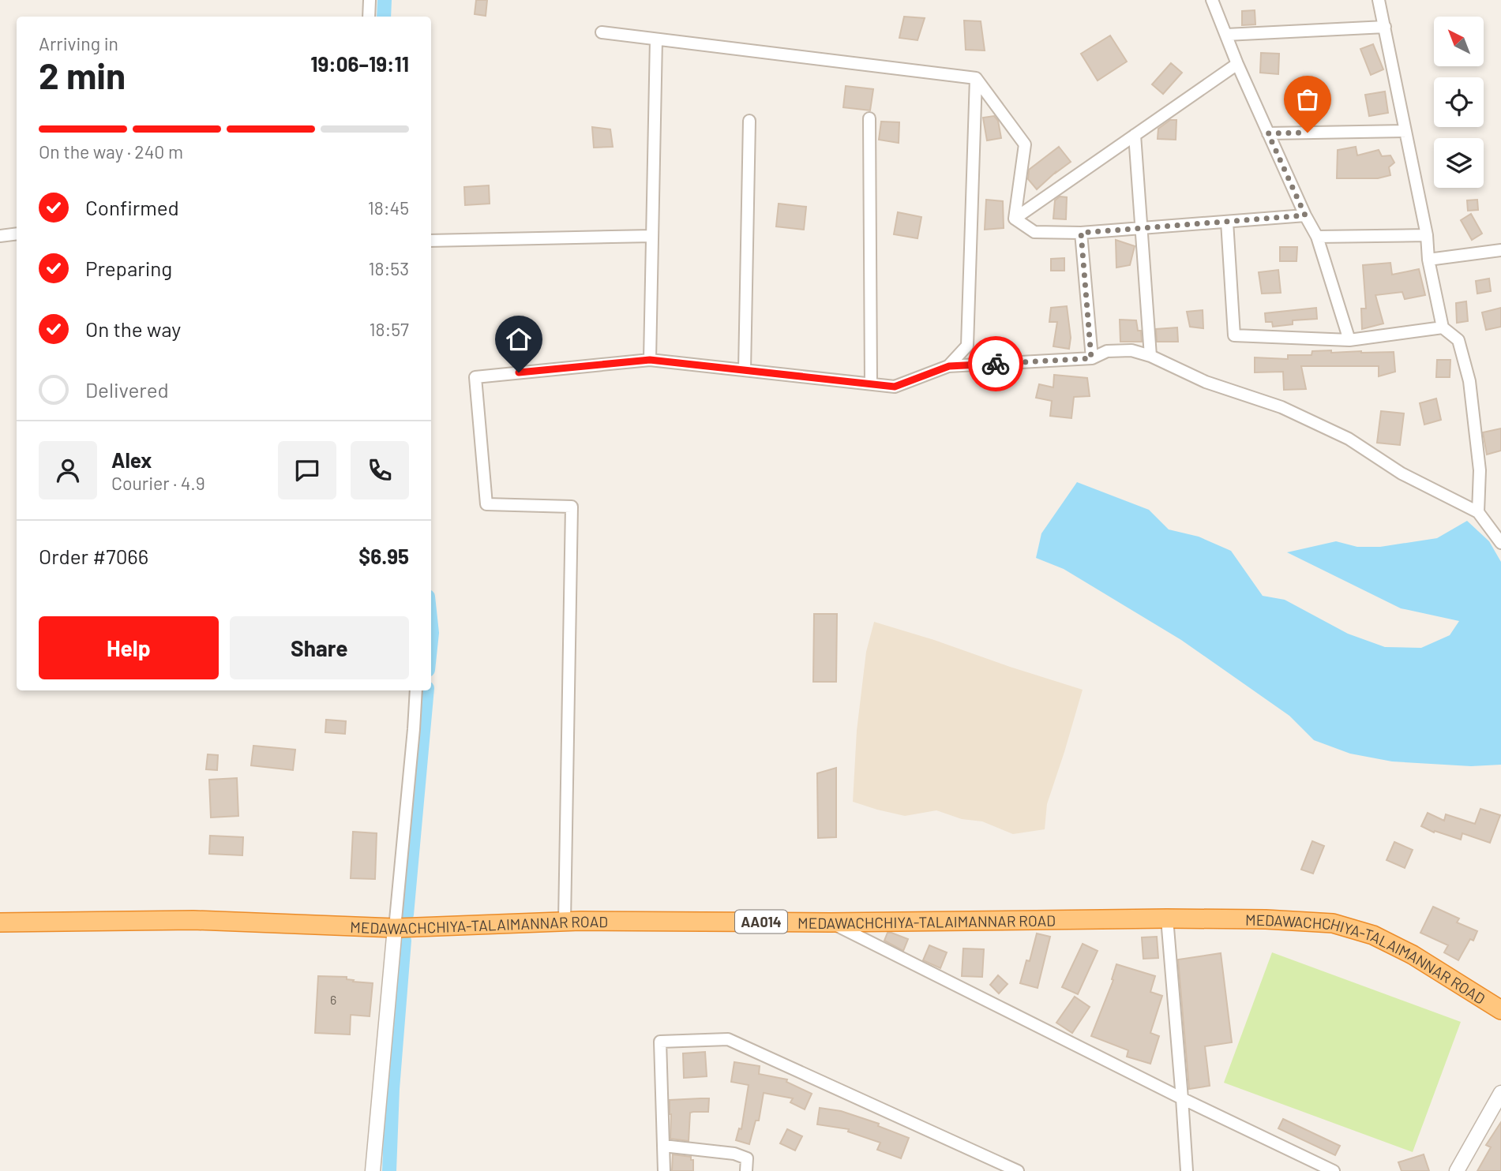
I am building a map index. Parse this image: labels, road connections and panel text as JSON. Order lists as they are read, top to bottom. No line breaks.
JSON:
{"streets":{"highway":["MEDAWACHCHIYA-TALAIMANNAR ROAD","AA014"]},"house_numbers":["6"],"north":"top left","page":{"heading":["2 min","Arriving in","19:06–19:11"],"panel":["Alex","Courier · 4.9","Order #7066","$6.95"],"bar":"On the way · 240 m","list":[["Confirmed","18:45"],["Preparing","18:53"],["On the way","18:57"],"Delivered"],"buttons":["Help","Share"]}}
